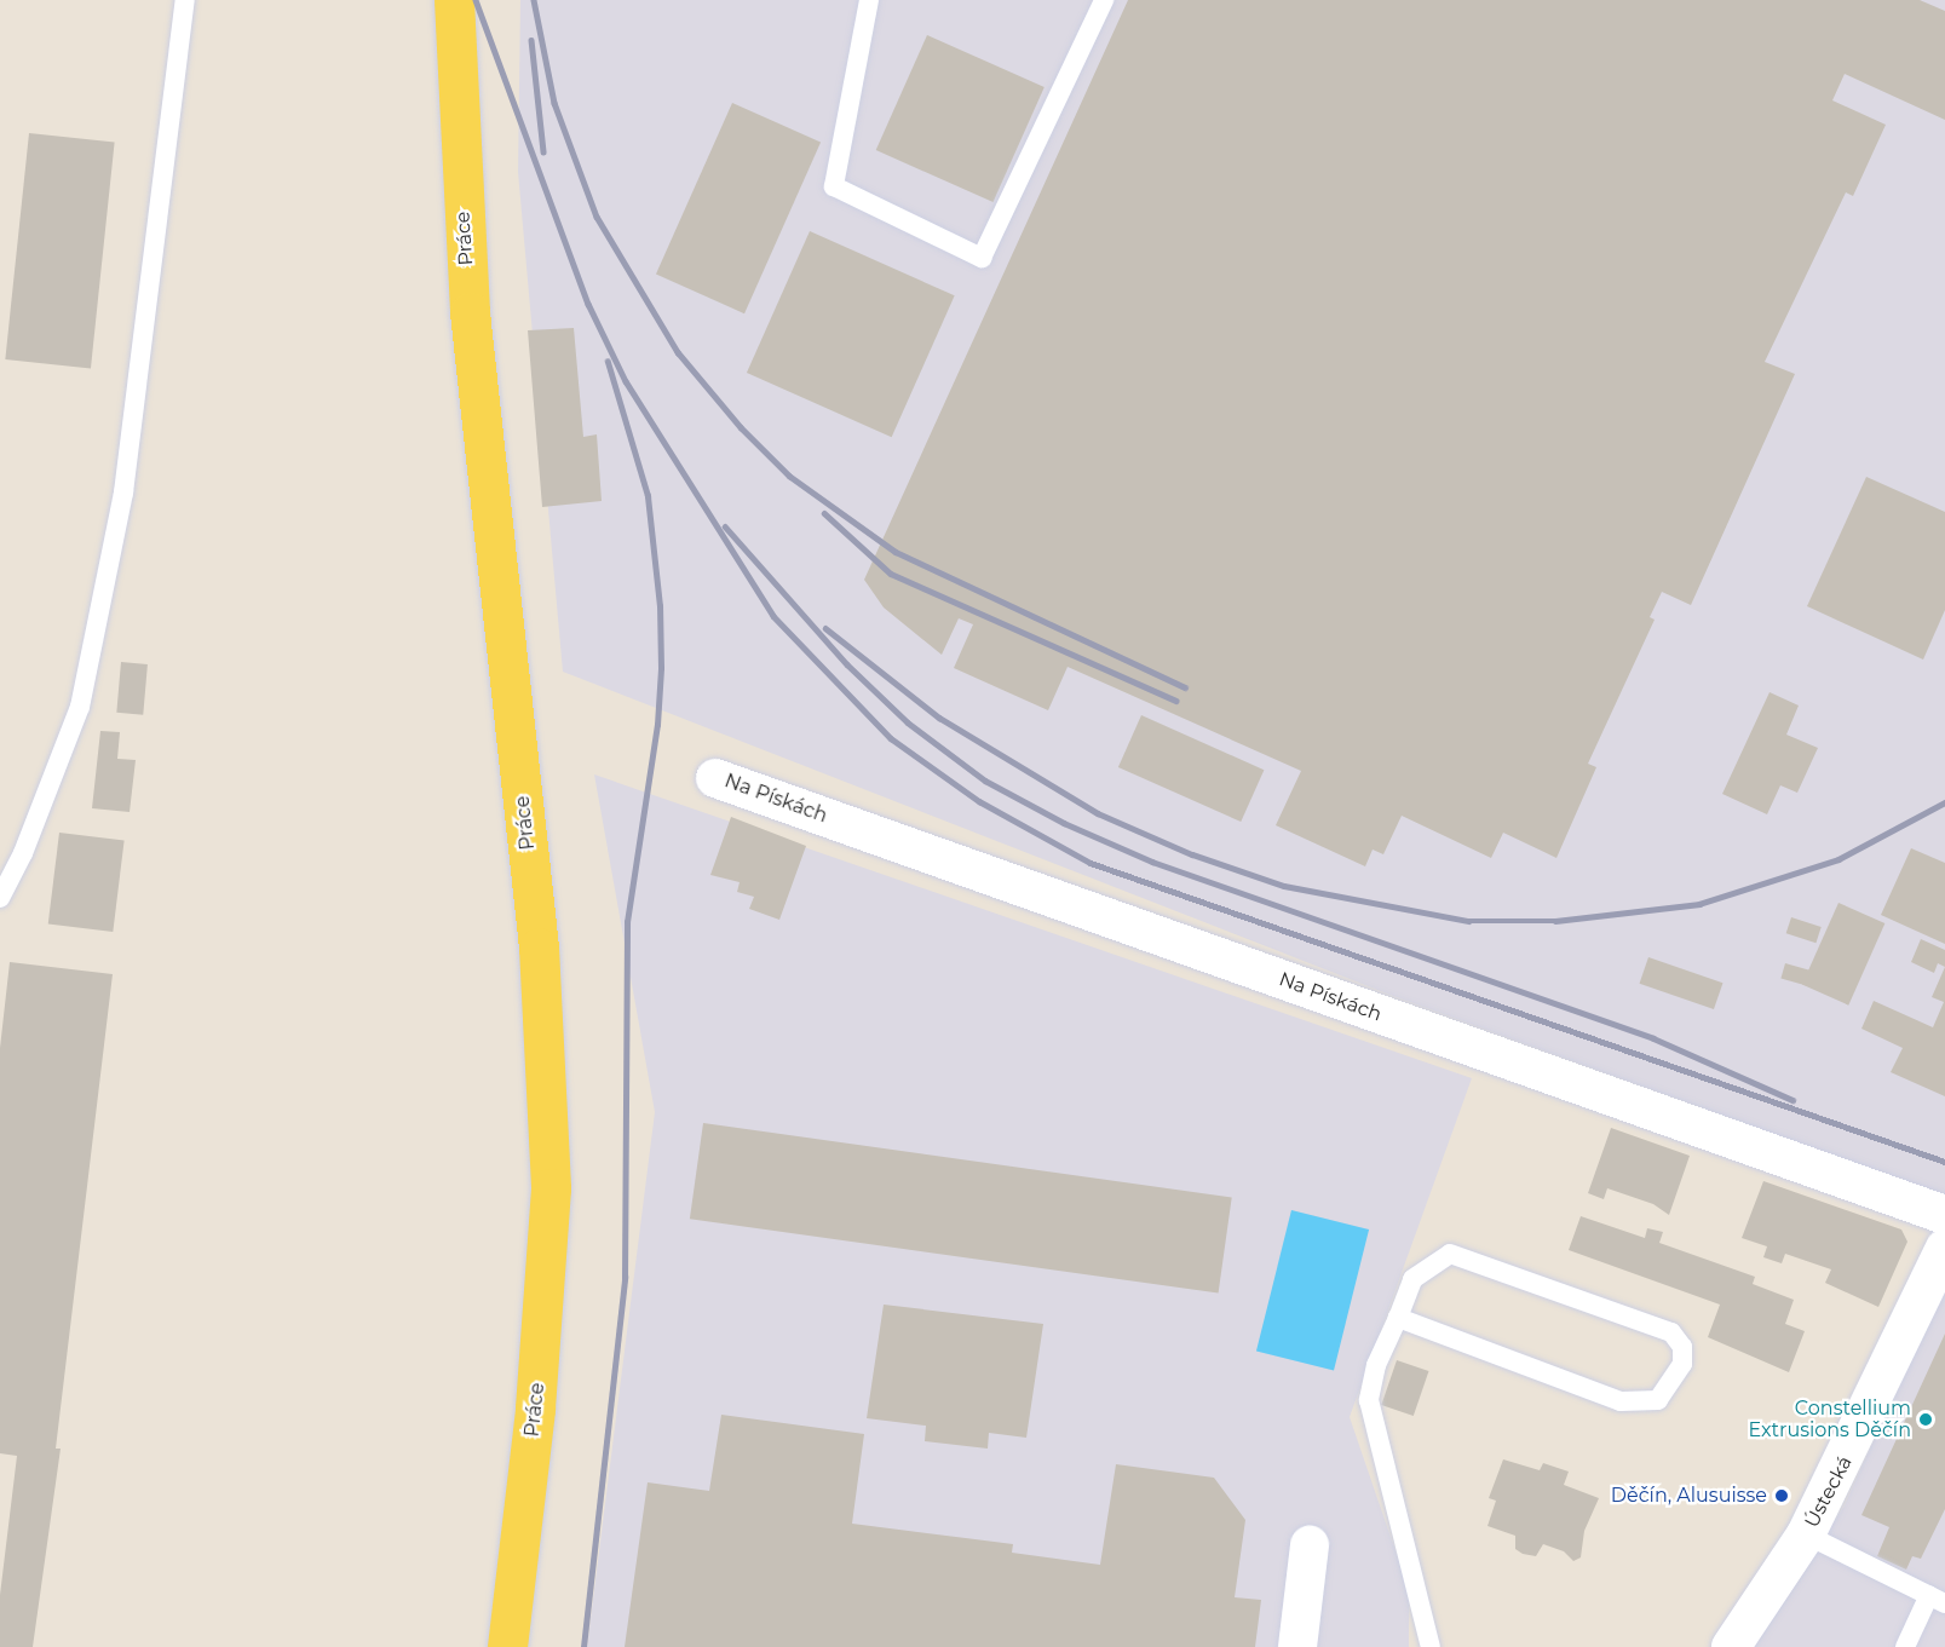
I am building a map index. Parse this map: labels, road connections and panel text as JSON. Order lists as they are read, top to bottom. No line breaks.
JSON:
{"streets":{"main road":["Práce"],"street":["Na Pískách","Ústecká"]},"places":["Constellium Extrusions Děčín","Děčín, Alusuisse"]}
